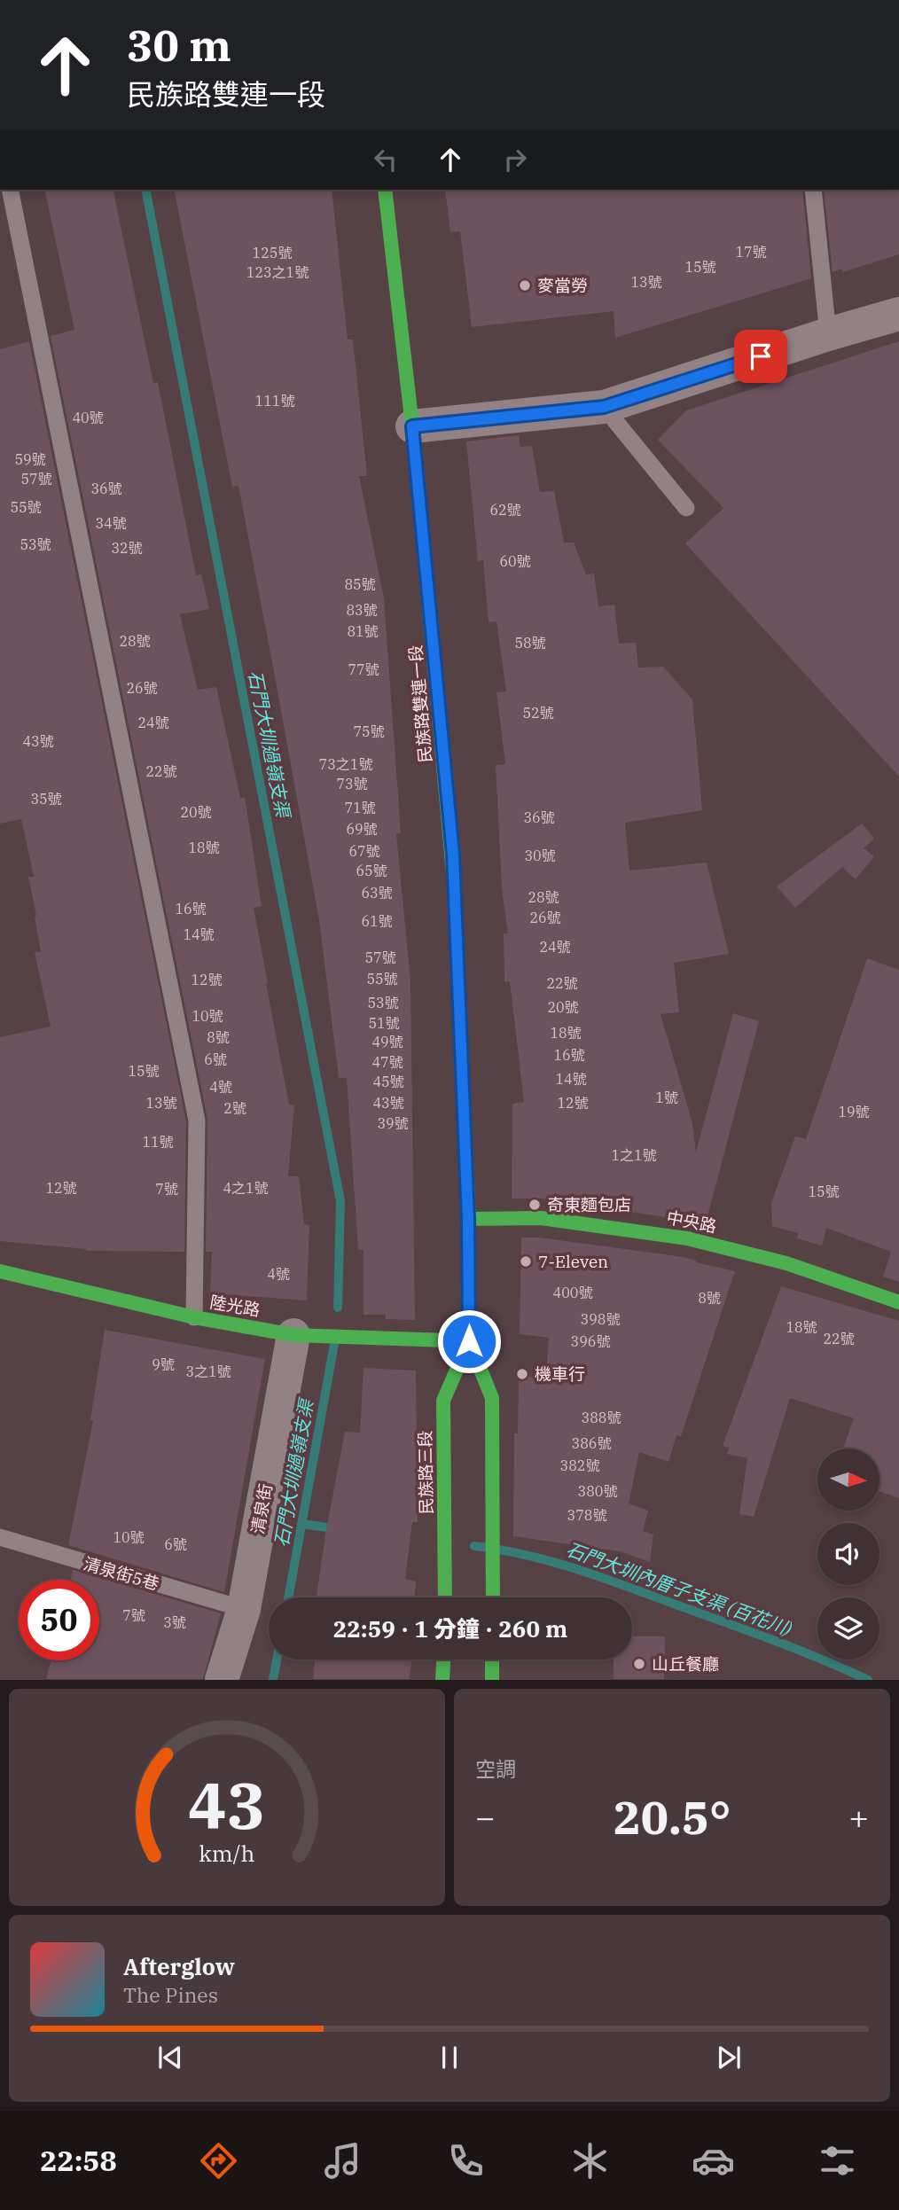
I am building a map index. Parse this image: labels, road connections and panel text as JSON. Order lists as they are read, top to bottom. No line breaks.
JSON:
{"streets":{"main road":["民族路雙連一段","中央路","陸光路","民族路三段"],"street":["清泉街"],"lane":["清泉街5巷"]},"crossings":[["民族路雙連一段","中央路"],["民族路雙連一段","民族路三段"],["中央路","民族路三段"],["陸光路","民族路三段"],["陸光路","清泉街"],["清泉街","清泉街5巷"]],"water":["石門大圳過嶺支渠","石門大圳內厝子支渠 (百花川)"],"places":["麥當勞","奇東麵包店","7-Eleven","機車行","山丘餐廳"],"house_numbers":["17號","125號","15號","123之1號","13號","111號","40號","59號","57號","36號","55號","62號","34號","53號","32號","60號","85號","83號","81號","28號","58號","77號","26號","52號","24號","75號","43號","73之1號","22號","73號","35號","71號","20號","36號","69號","18號","67號","30號","65號","63號","28號","16號","26號","61號","14號","24號","57號","55號","12號","22號","53號","20號","10號","51號","18號","8號","49號","16號","6號","47號","15號","14號","45號","4號","1號","13號","43號","12號","2號","19號","39號","11號","1之1號","12號","4之1號","7號","15號","4號","400號","8號","398號","18號","22號","396號","9號","3之1號","388號","386號","382號","380號","378號","10號","6號","7號","3號"],"north":"right","page":{"turn":["30 m","民族路雙連一段"],"limit":"50","trip":"22:59 · 1 分鐘 · 260 m","tile":"空調","heat":["−","20.5°","+"],"song":["Afterglow","The Pines"],"tabs":"22:58","gauge":["43","km/h"]}}
